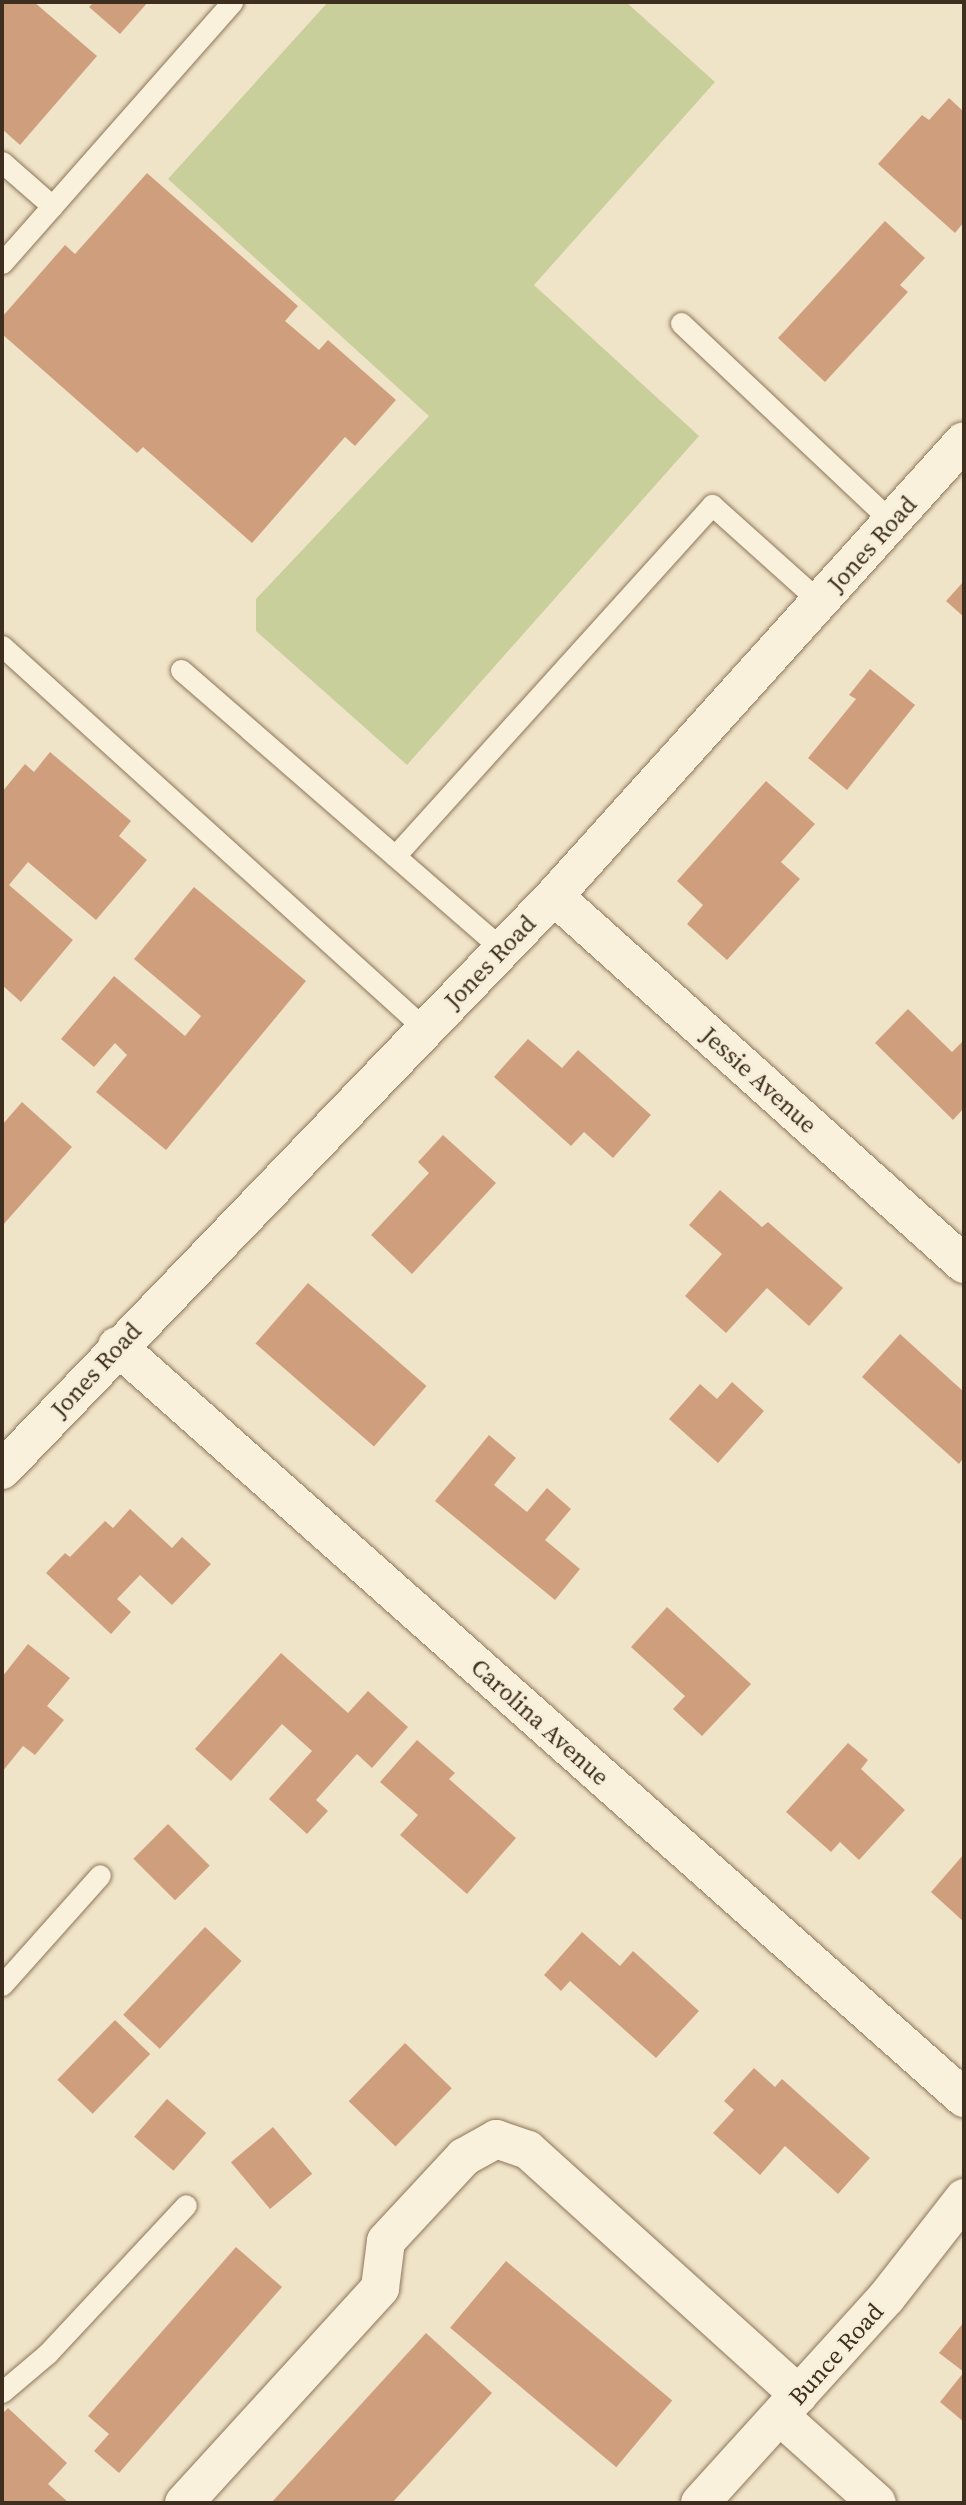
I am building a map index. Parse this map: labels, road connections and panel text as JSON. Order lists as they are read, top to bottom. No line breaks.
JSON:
{"streets":{"street":["Jones Road","Jessie Avenue","Carolina Avenue","Bunce Road"]},"crossings":[["Jones Road","Jessie Avenue"],["Jones Road","Carolina Avenue"]]}
